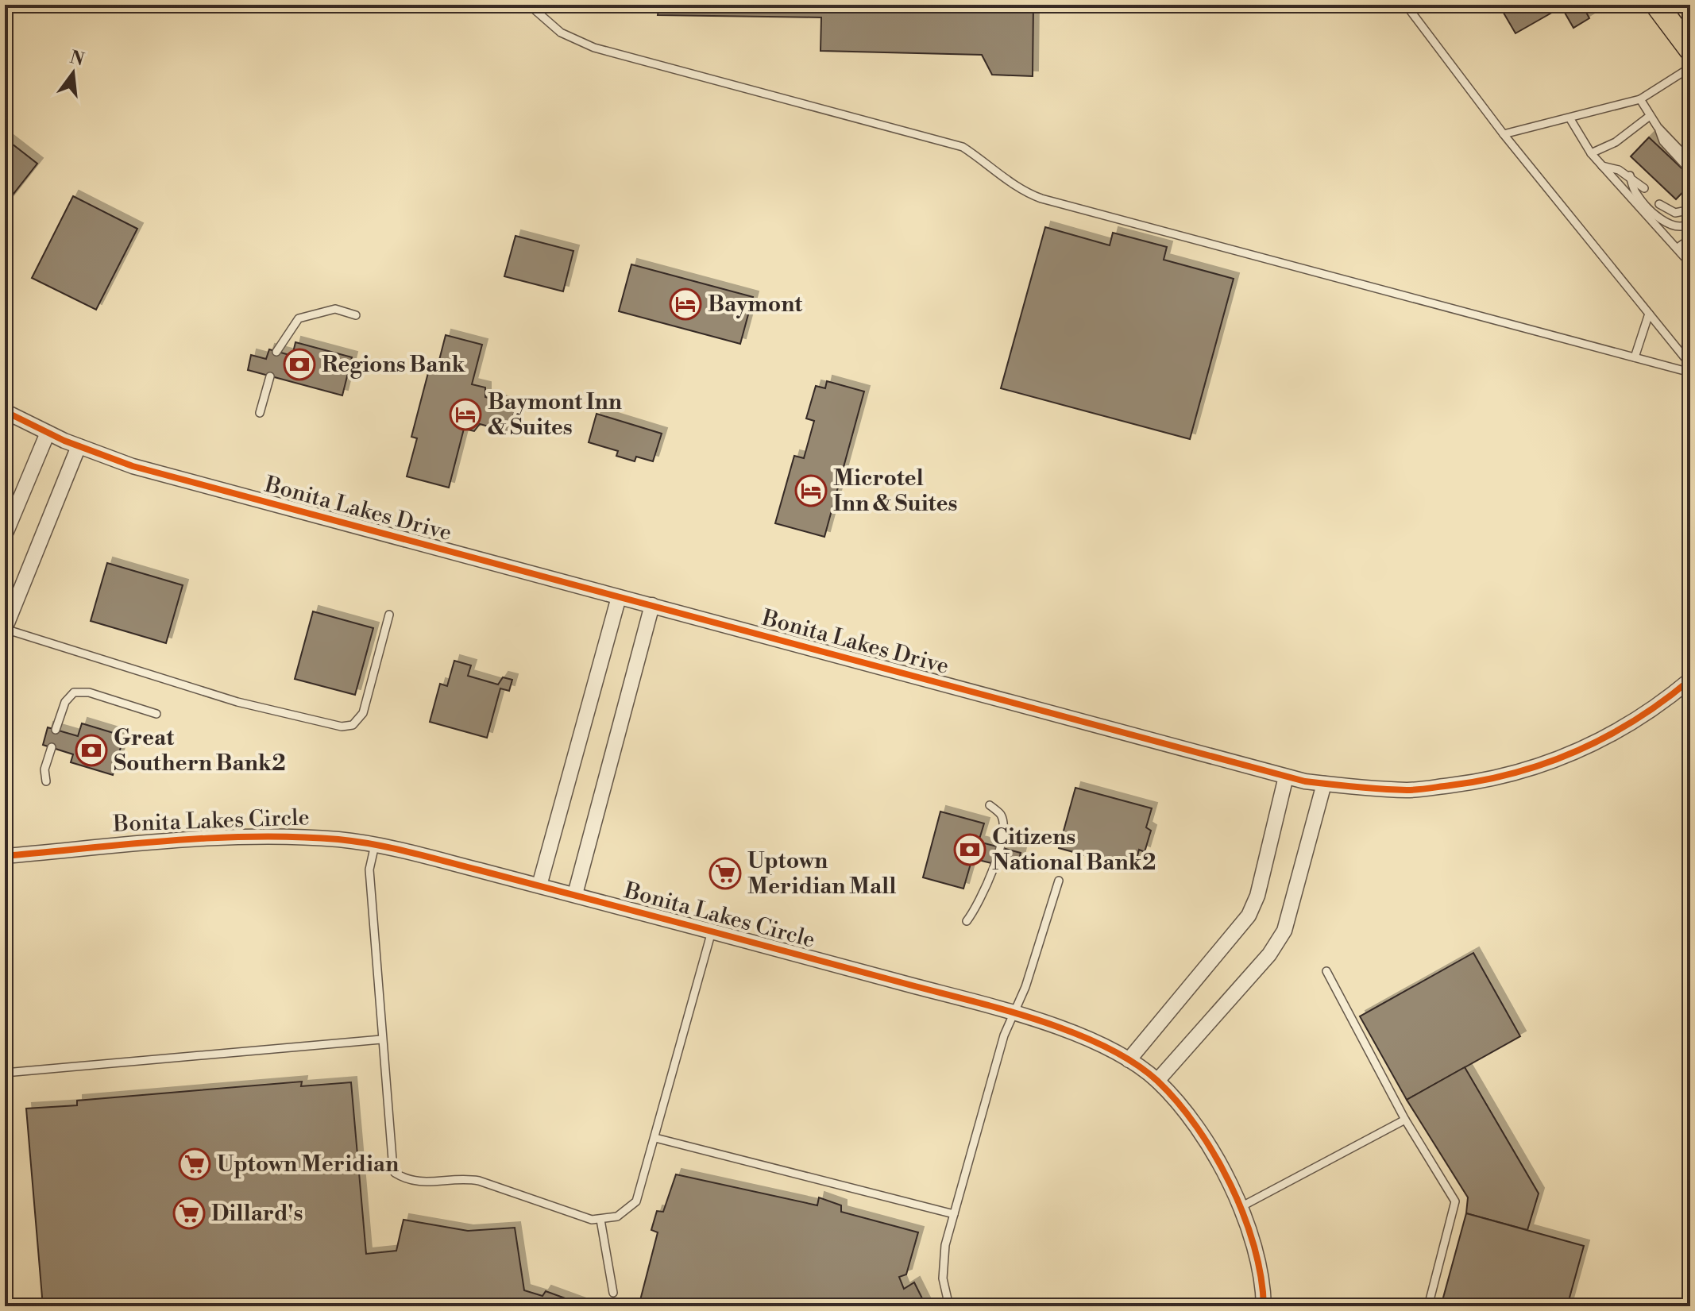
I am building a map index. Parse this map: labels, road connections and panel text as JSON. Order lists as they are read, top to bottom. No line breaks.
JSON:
{"streets":{"street":["Bonita Lakes Drive","Bonita Lakes Circle"]},"places":{"hotel":["Baymont","Baymont Inn & Suites","Microtel Inn & Suites"],"bank":["Regions Bank","Great Southern Bank2","Citizens National Bank2"],"supermarket":["Uptown Meridian Mall","Uptown Meridian","Dillard's"]},"north":"top"}
